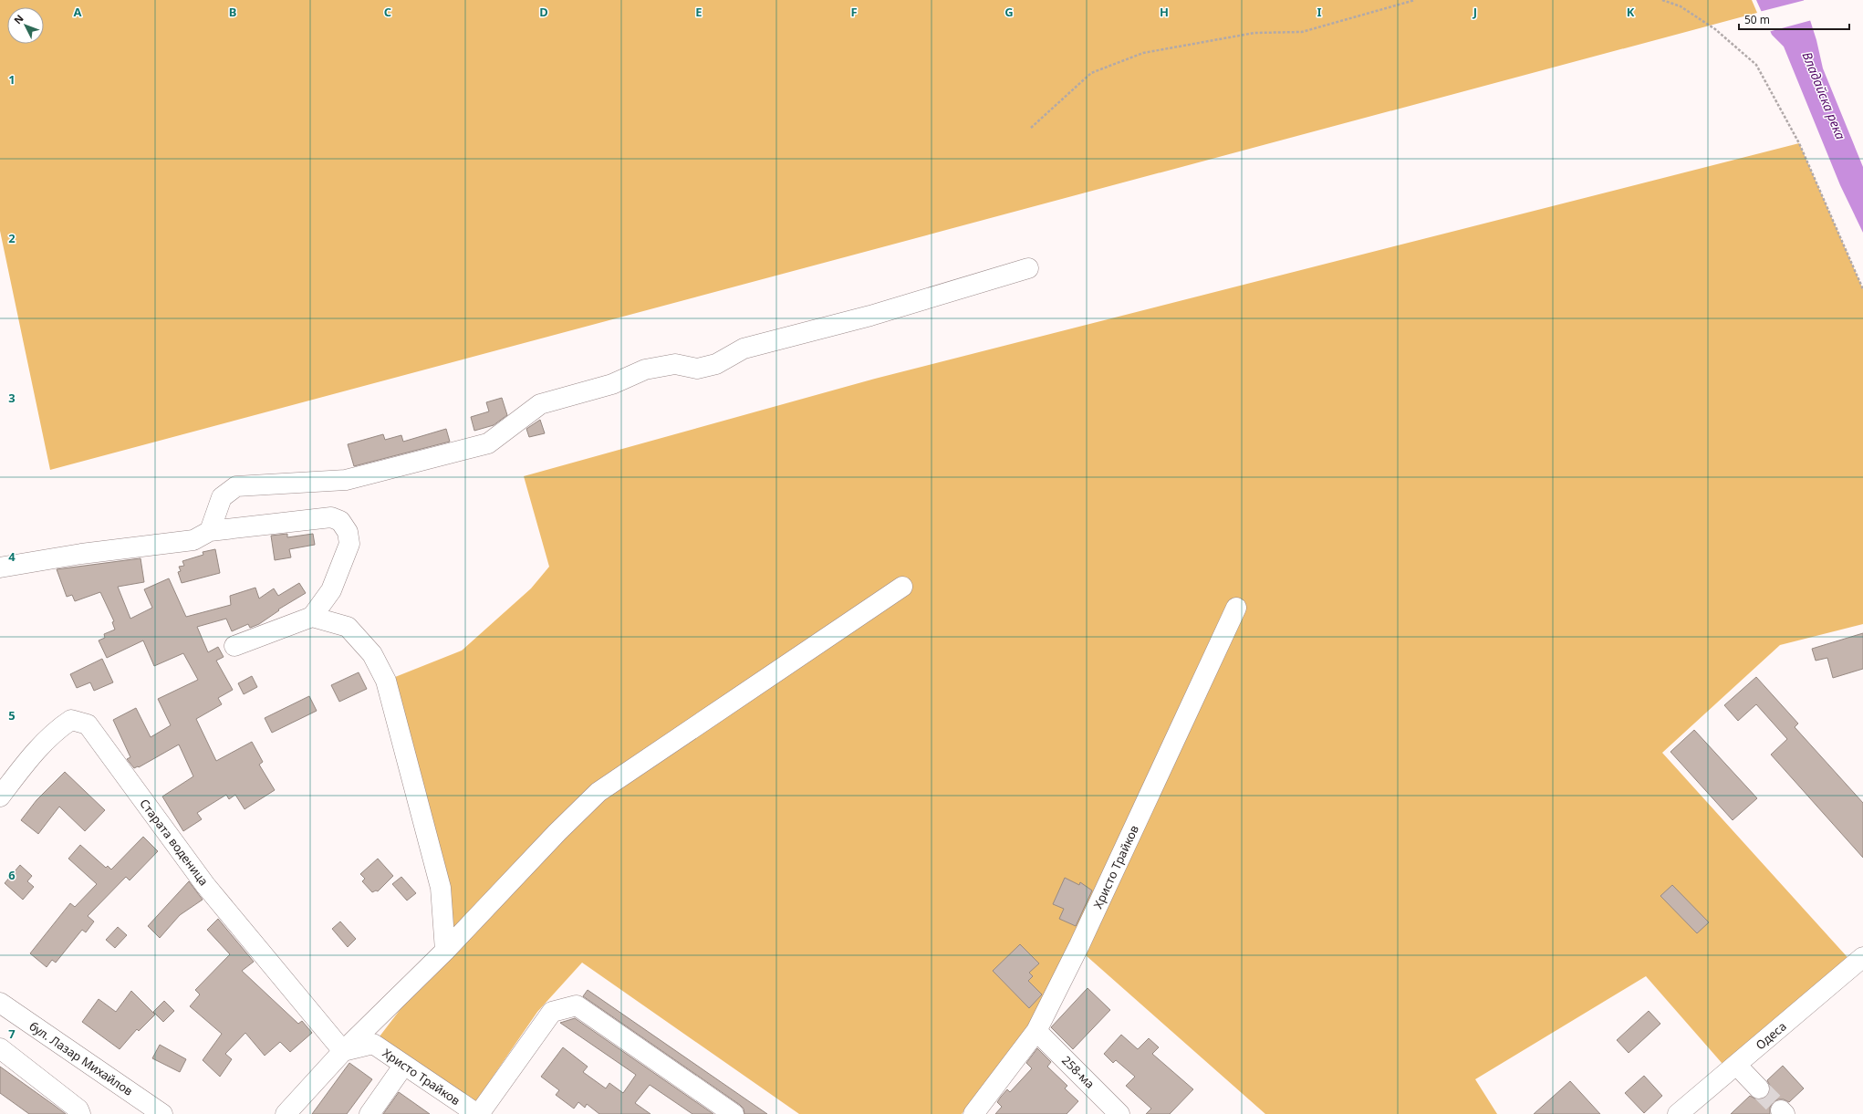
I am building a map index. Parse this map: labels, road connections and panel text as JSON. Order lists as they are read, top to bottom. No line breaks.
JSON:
{"streets":{"street":["Старата воденица","Христо Трайков","Одеса","бул. Лазар Михайлов","258-ма"]},"crossings":[["Старата воденица","Христо Трайков"],["Христо Трайков","258-ма"]],"water":["Владайска река"],"scale_bar":"50 m","north":"top left","grid":{"columns":["A","B","C","D","E","F","G","H","I","J","K"],"rows":["1","2","3","4","5","6","7"]}}
